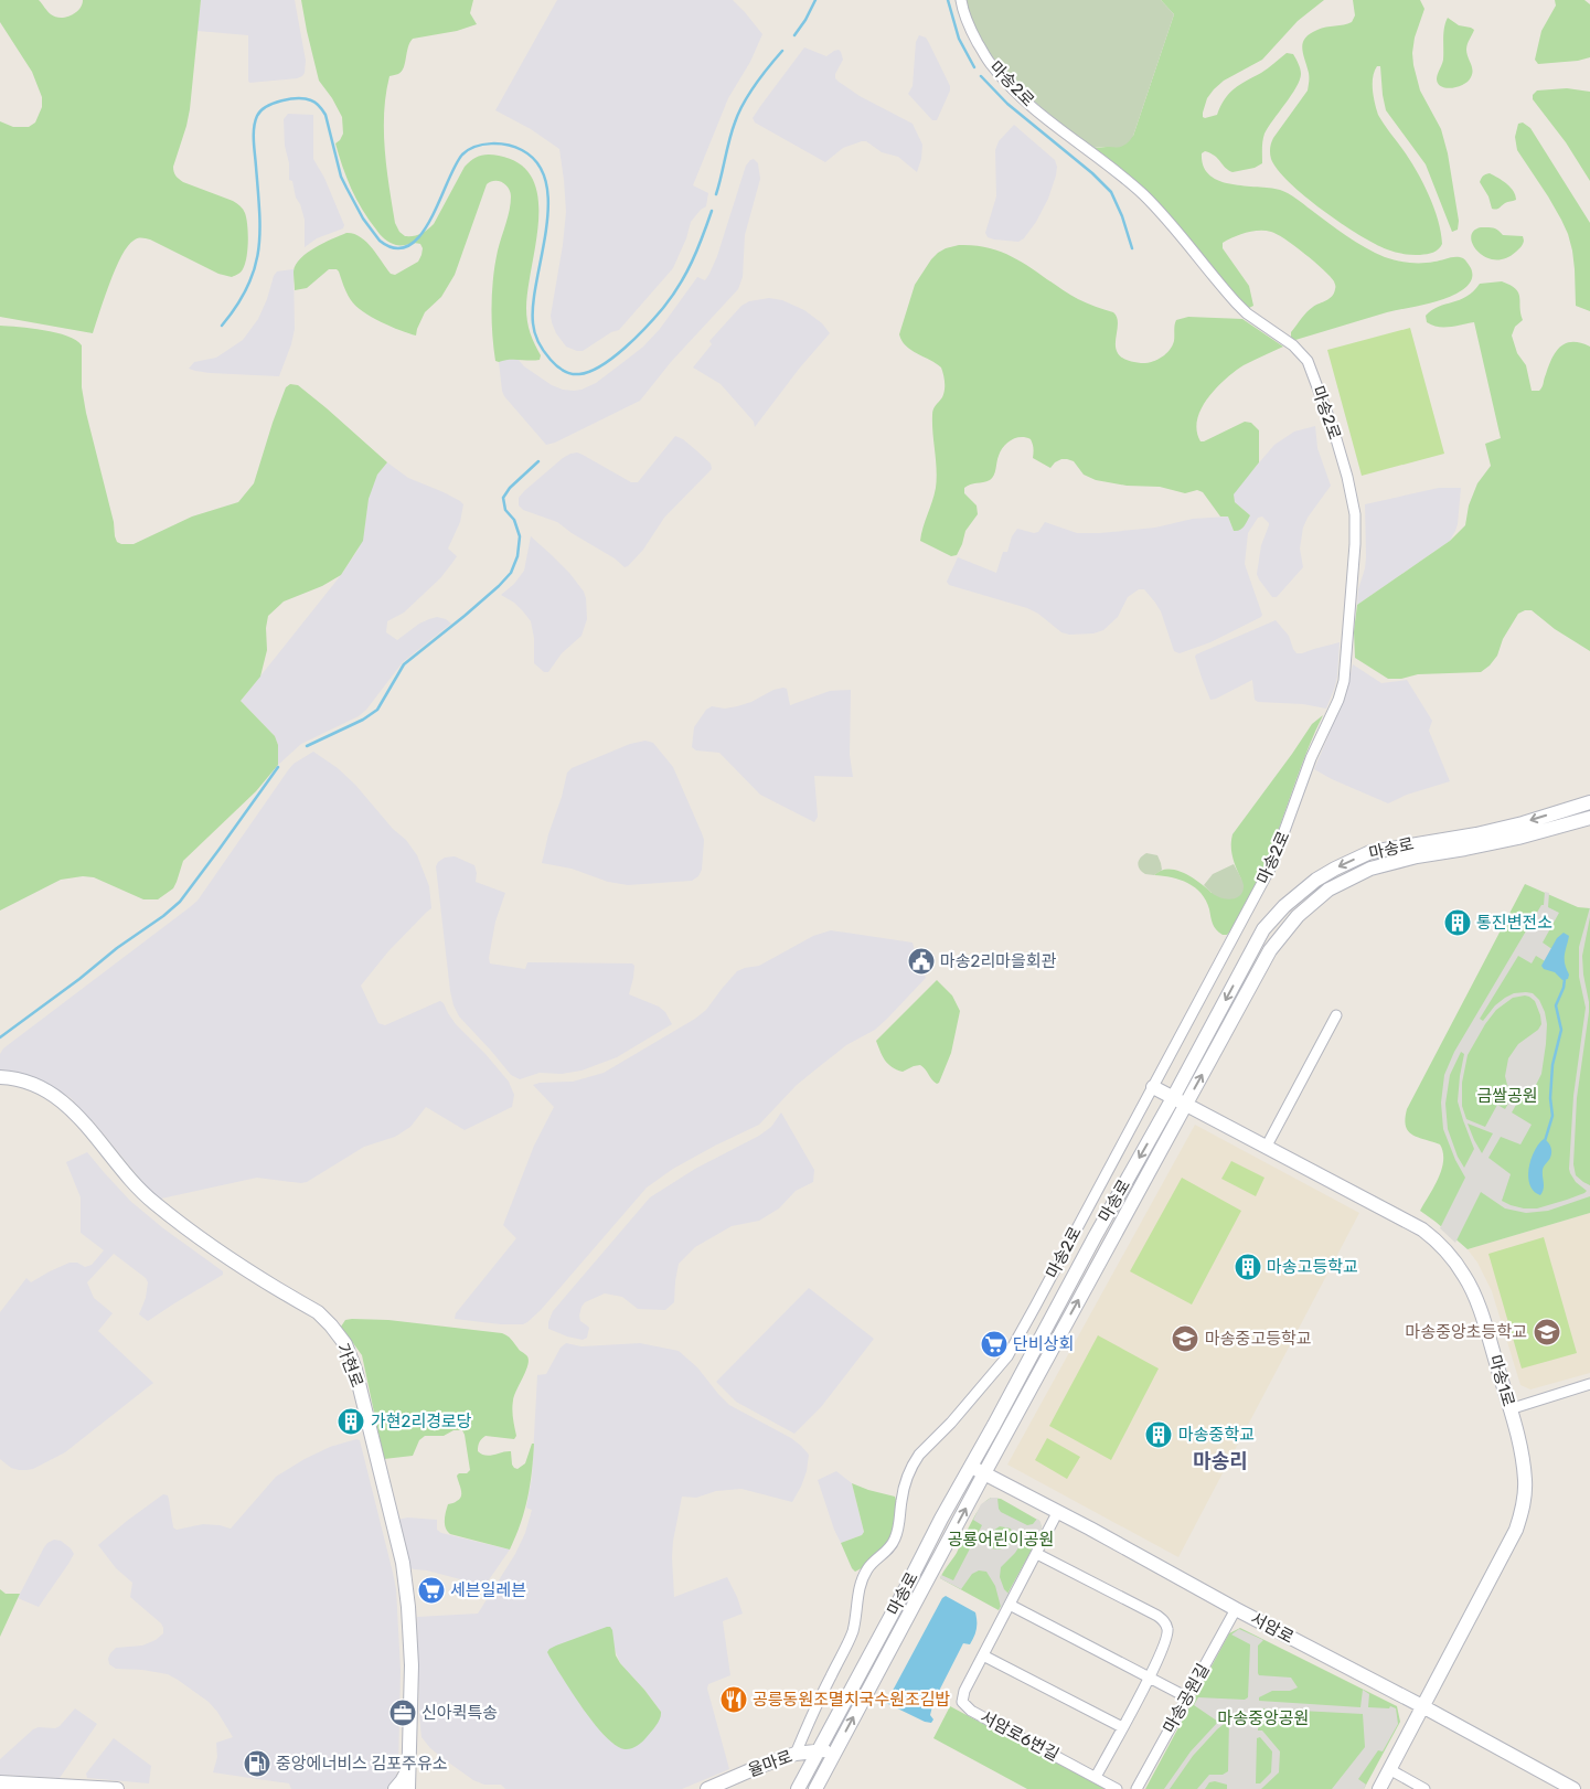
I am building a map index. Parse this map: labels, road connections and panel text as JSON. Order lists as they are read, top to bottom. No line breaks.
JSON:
{"streets":{"street":["마송2로","마송로","가현로","마송1로","서암로","마송공원길","서암로6번길","율마로"]},"crossings":[["마송2로","마송1로"],["마송2로","율마로"],["마송로","마송1로"],["마송로","서암로"],["마송로","율마로"],["마송1로","서암로"],["서암로","마송공원길"],["서암로","서암로6번길"]],"districts":["마송리"],"parks":["금쌀공원","공룡어린이공원","마송중앙공원"],"places":{"building":["통진변전소","마송고등학교","가현2리경로당","마송중학교"],"public building":["마송2리마을회관"],"school or university":["마송중앙초등학교","마송중고등학교"],"supermarket":["단비상회","세븐일레븐"],"restaurant":["공릉동원조멸치국수원조김밥"],"office":["신아퀵특송"],"fuel station":["중앙에너비스 김포주유소"]}}
